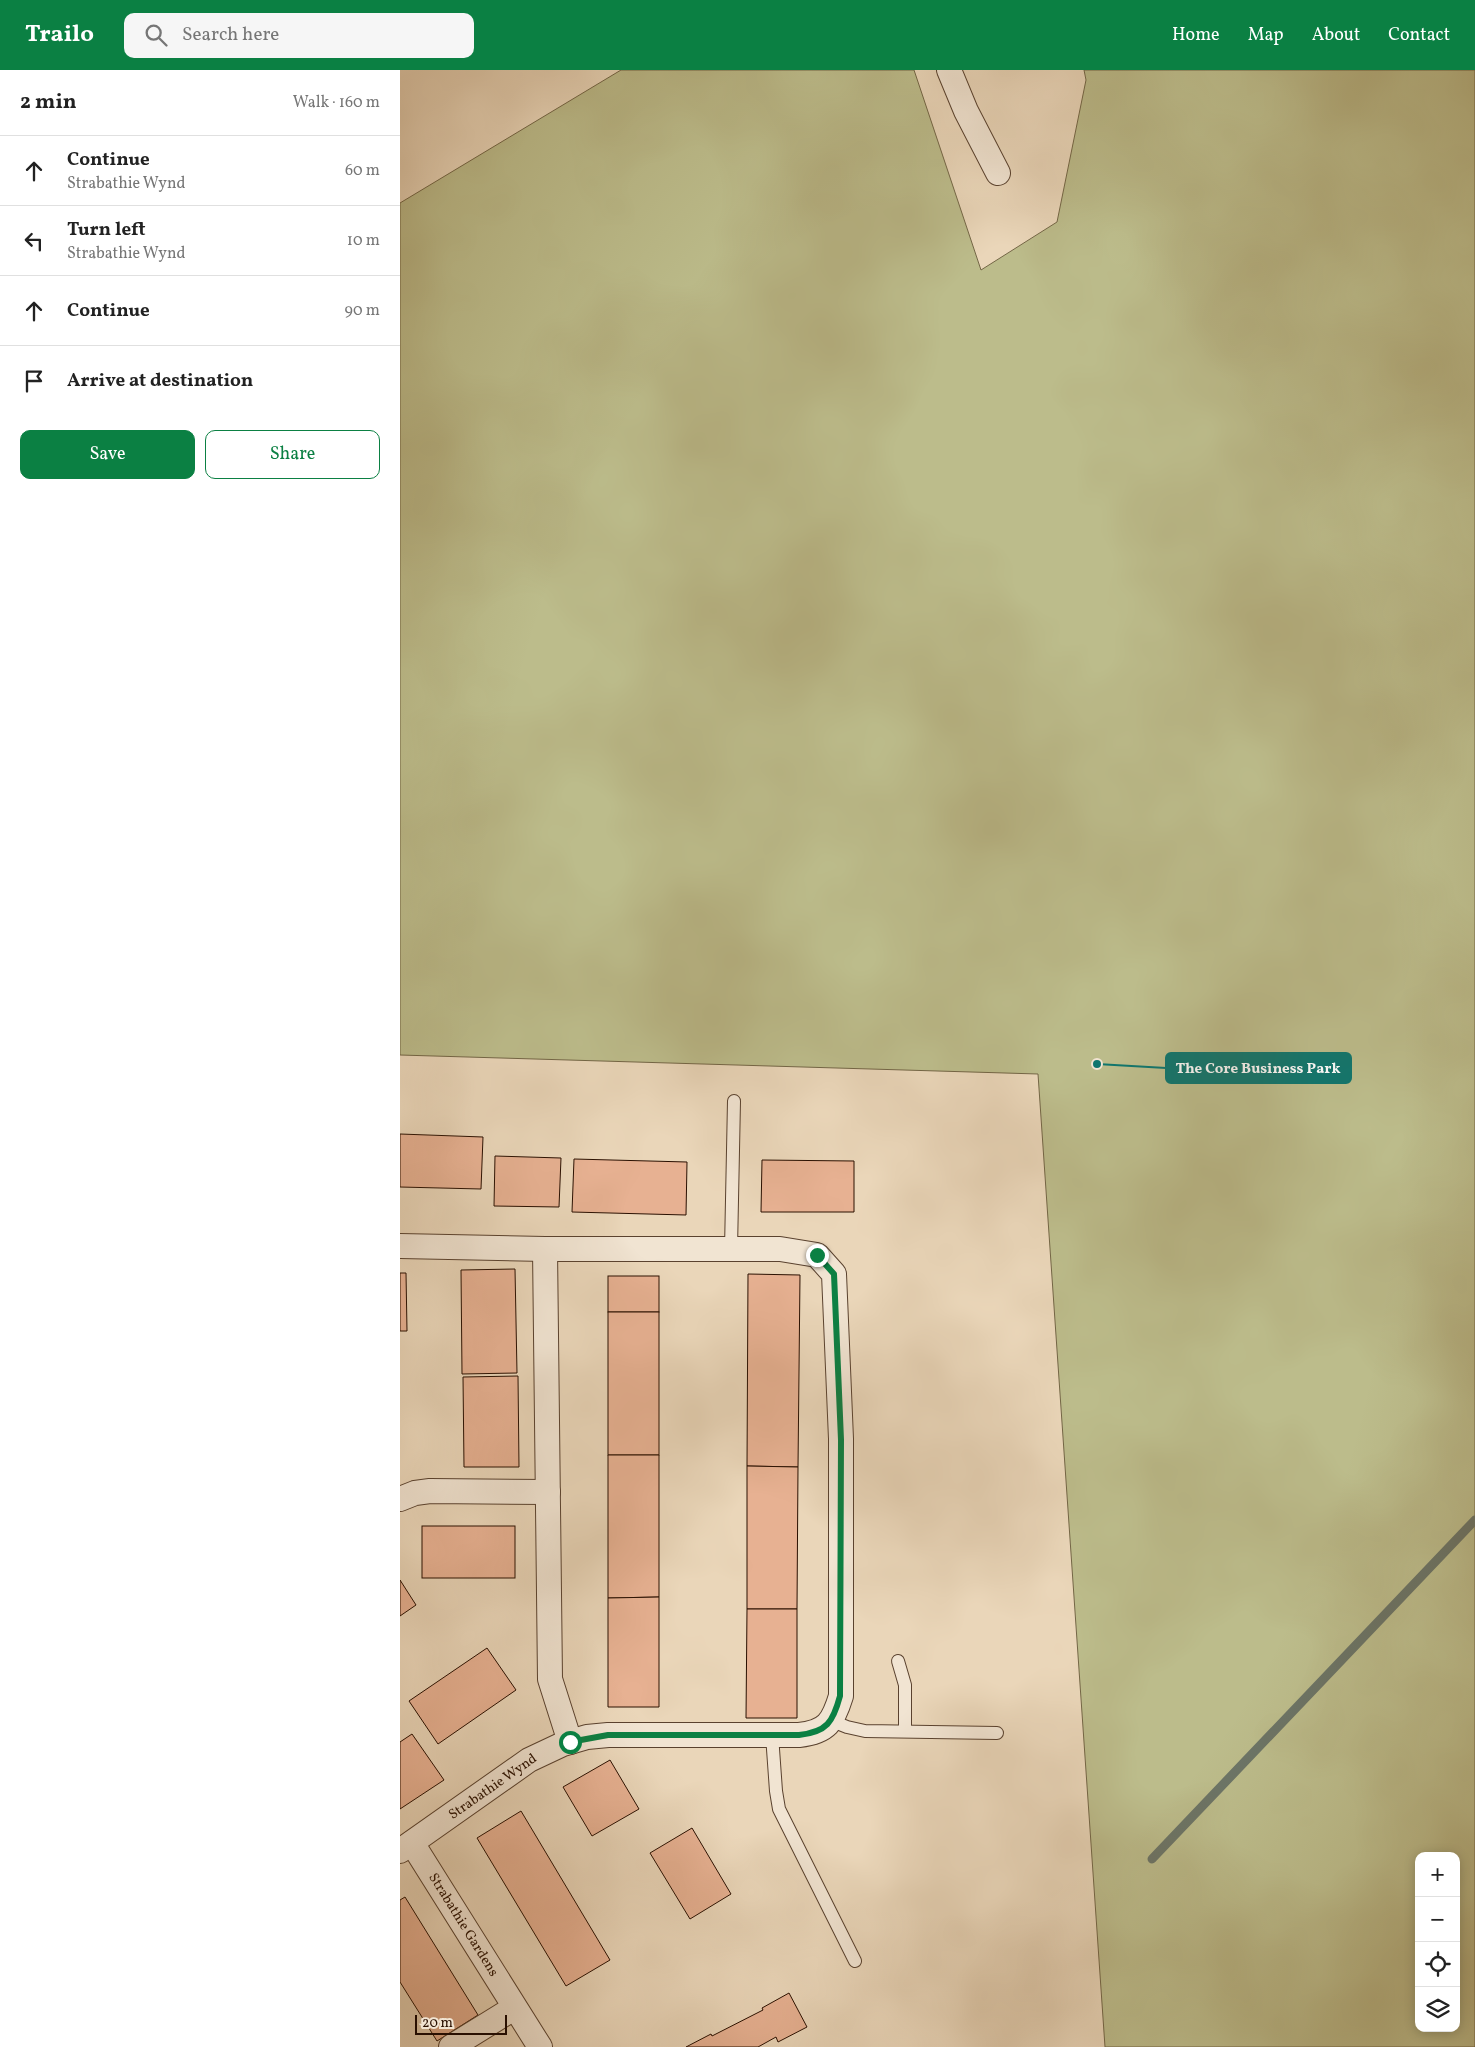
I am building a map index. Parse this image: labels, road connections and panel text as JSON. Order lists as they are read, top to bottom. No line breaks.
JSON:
{"streets":{"street":["Strabathie Wynd","Strabathie Gardens"]},"crossings":[["Strabathie Wynd","Strabathie Gardens"]],"places":["The Core Business Park"],"scale_bar":"20 m","page":{"header":"Trailo","search":"Search here","nav":["Home","Map","About","Contact"],"heading":["2 min","Walk · 160 m"],"list":[["Continue","Strabathie Wynd","60 m"],["Turn left","Strabathie Wynd","10 m"],["Continue","90 m"],"Arrive at destination"],"buttons":["Save","Share"],"map_buttons":["+","−"],"scale":"20 m"}}
